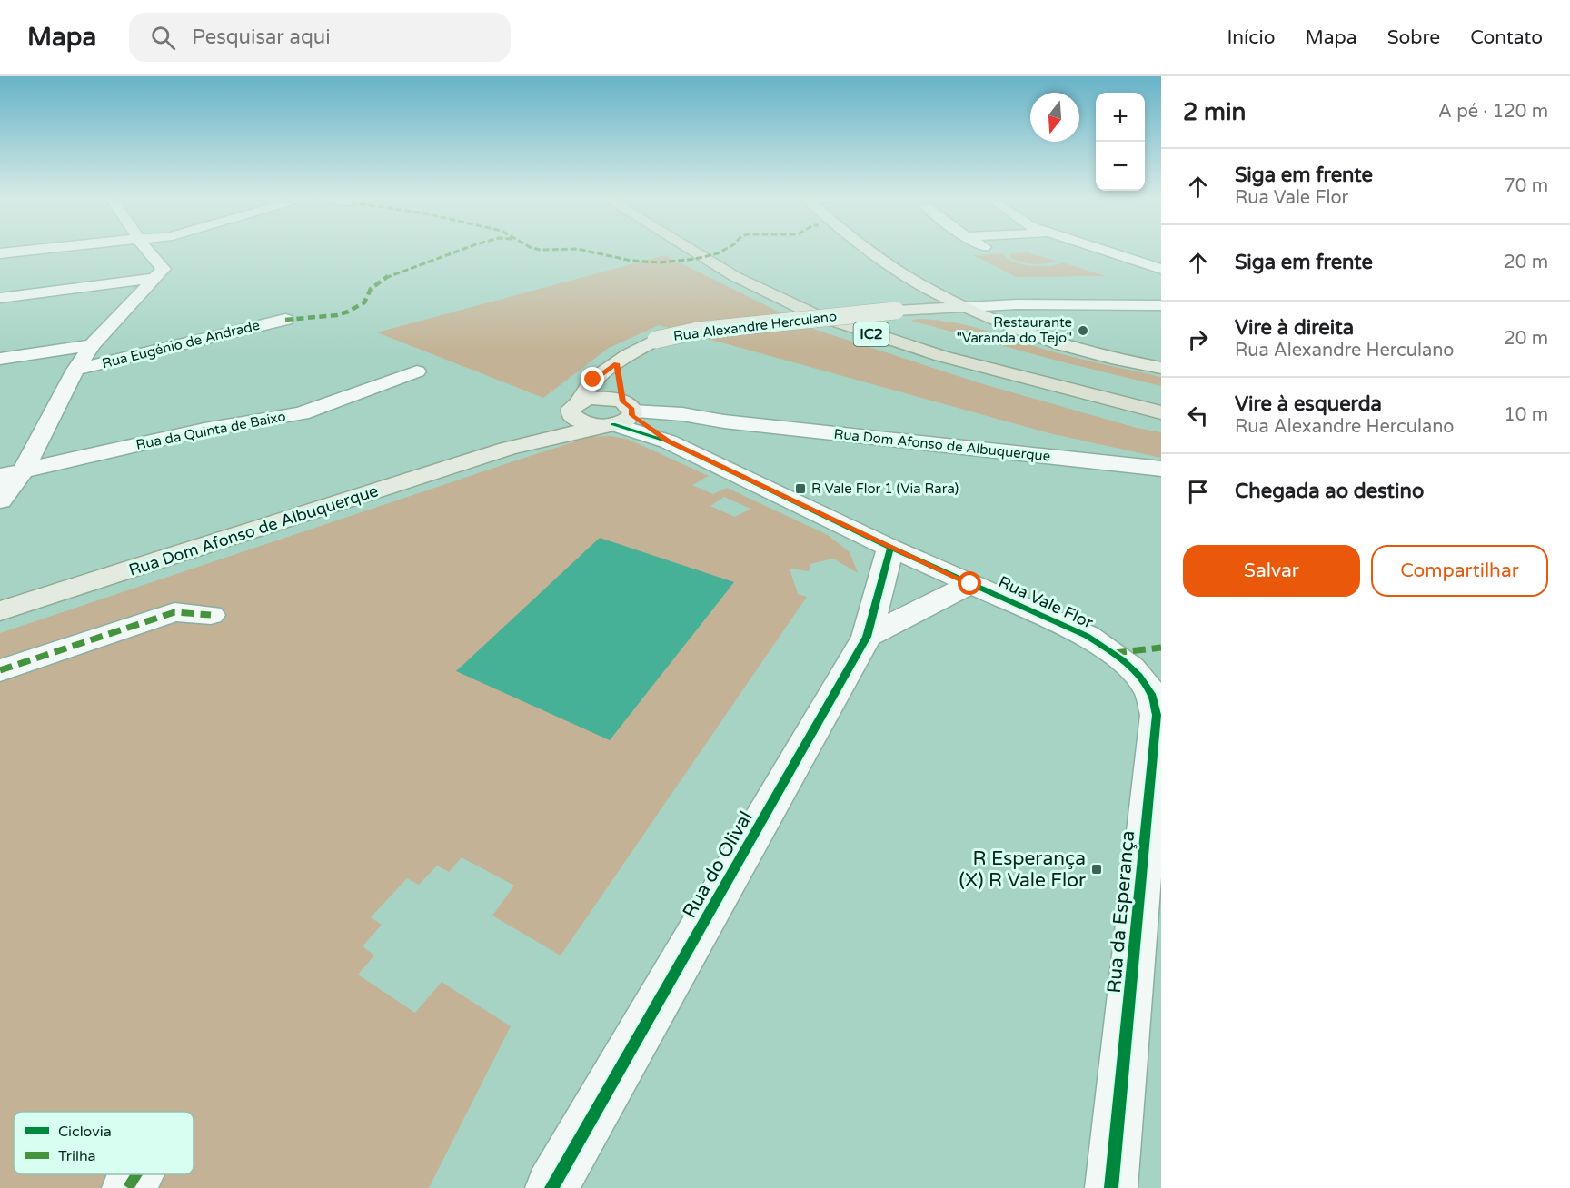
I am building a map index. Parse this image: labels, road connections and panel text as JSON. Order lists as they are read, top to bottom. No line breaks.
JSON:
{"streets":{"highway":["IC2"],"main road":["Rua Alexandre Herculano","Rua Dom Afonso de Albuquerque"],"street":["Rua Eugénio de Andrade","Rua da Quinta de Baixo","Rua Vale Flor","Rua do Olival","Rua da Esperança"]},"crossings":[["Rua Alexandre Herculano","Rua Dom Afonso de Albuquerque"],["Rua Dom Afonso de Albuquerque","Rua Vale Flor"],["Rua Vale Flor","Rua do Olival"],["Rua Vale Flor","Rua da Esperança"]],"places":{"other":["Restaurante \"Varanda do Tejo\""],"transit":["R Vale Flor 1 (Via Rara)","R Esperança (X) R Vale Flor"]},"legend":["Ciclovia","Trilha"],"north":"bottom","page":{"header":"Mapa","search":"Pesquisar aqui","nav":["Início","Mapa","Sobre","Contato"],"heading":["2 min","A pé · 120 m"],"map_buttons":["+","−"],"list":[["Siga em frente","Rua Vale Flor","70 m"],["Siga em frente","20 m"],["Vire à direita","Rua Alexandre Herculano","20 m"],["Vire à esquerda","Rua Alexandre Herculano","10 m"],"Chegada ao destino"],"buttons":["Salvar","Compartilhar"]}}
